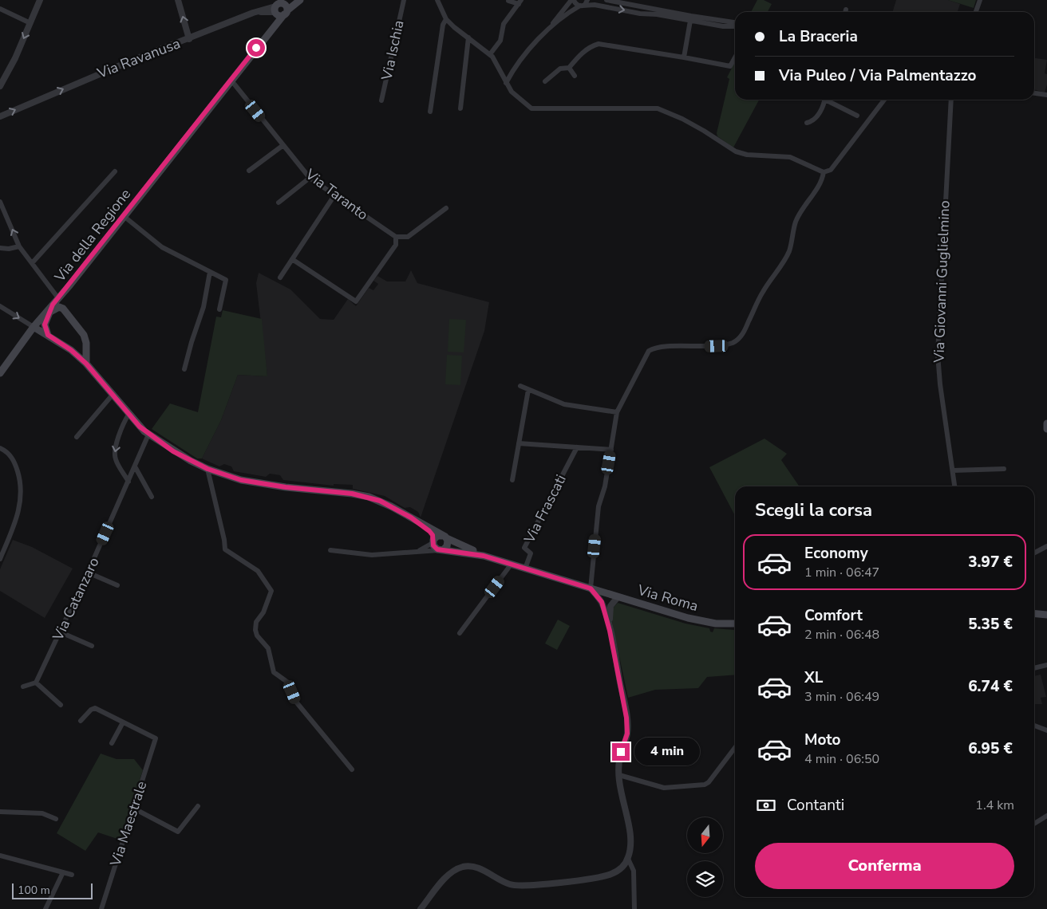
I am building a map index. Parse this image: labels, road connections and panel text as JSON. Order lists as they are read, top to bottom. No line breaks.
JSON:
{"streets":{"main road":["Via della Regione","Via Roma"],"street":["Via Ischia","Via Ravanusa","Via Taranto","Via Giovanni Guglielmino","Via Frascati","Via Catanzaro","Via Maestrale"]},"crossings":[["Via Taranto","Via della Regione"],["Via Frascati","Via Roma"]],"one_way":["Via Ravanusa"],"scale_bar":"100 m","north":"bottom","page":{"banner":["La Braceria","Via Puleo / Via Palmentazzo"],"heading":"Scegli la corsa","list":[{"name":"Economy","note":"1 min · 06:47","value":"3.97 €"},{"name":"Comfort","note":"2 min · 06:48","value":"5.35 €"},{"name":"XL","note":"3 min · 06:49","value":"6.74 €"},{"name":"Moto","note":"4 min · 06:50","value":"6.95 €"}],"bubble":"4 min","pay":["Contanti","1.4 km"],"buttons":"Conferma","scale":"100 m"}}
